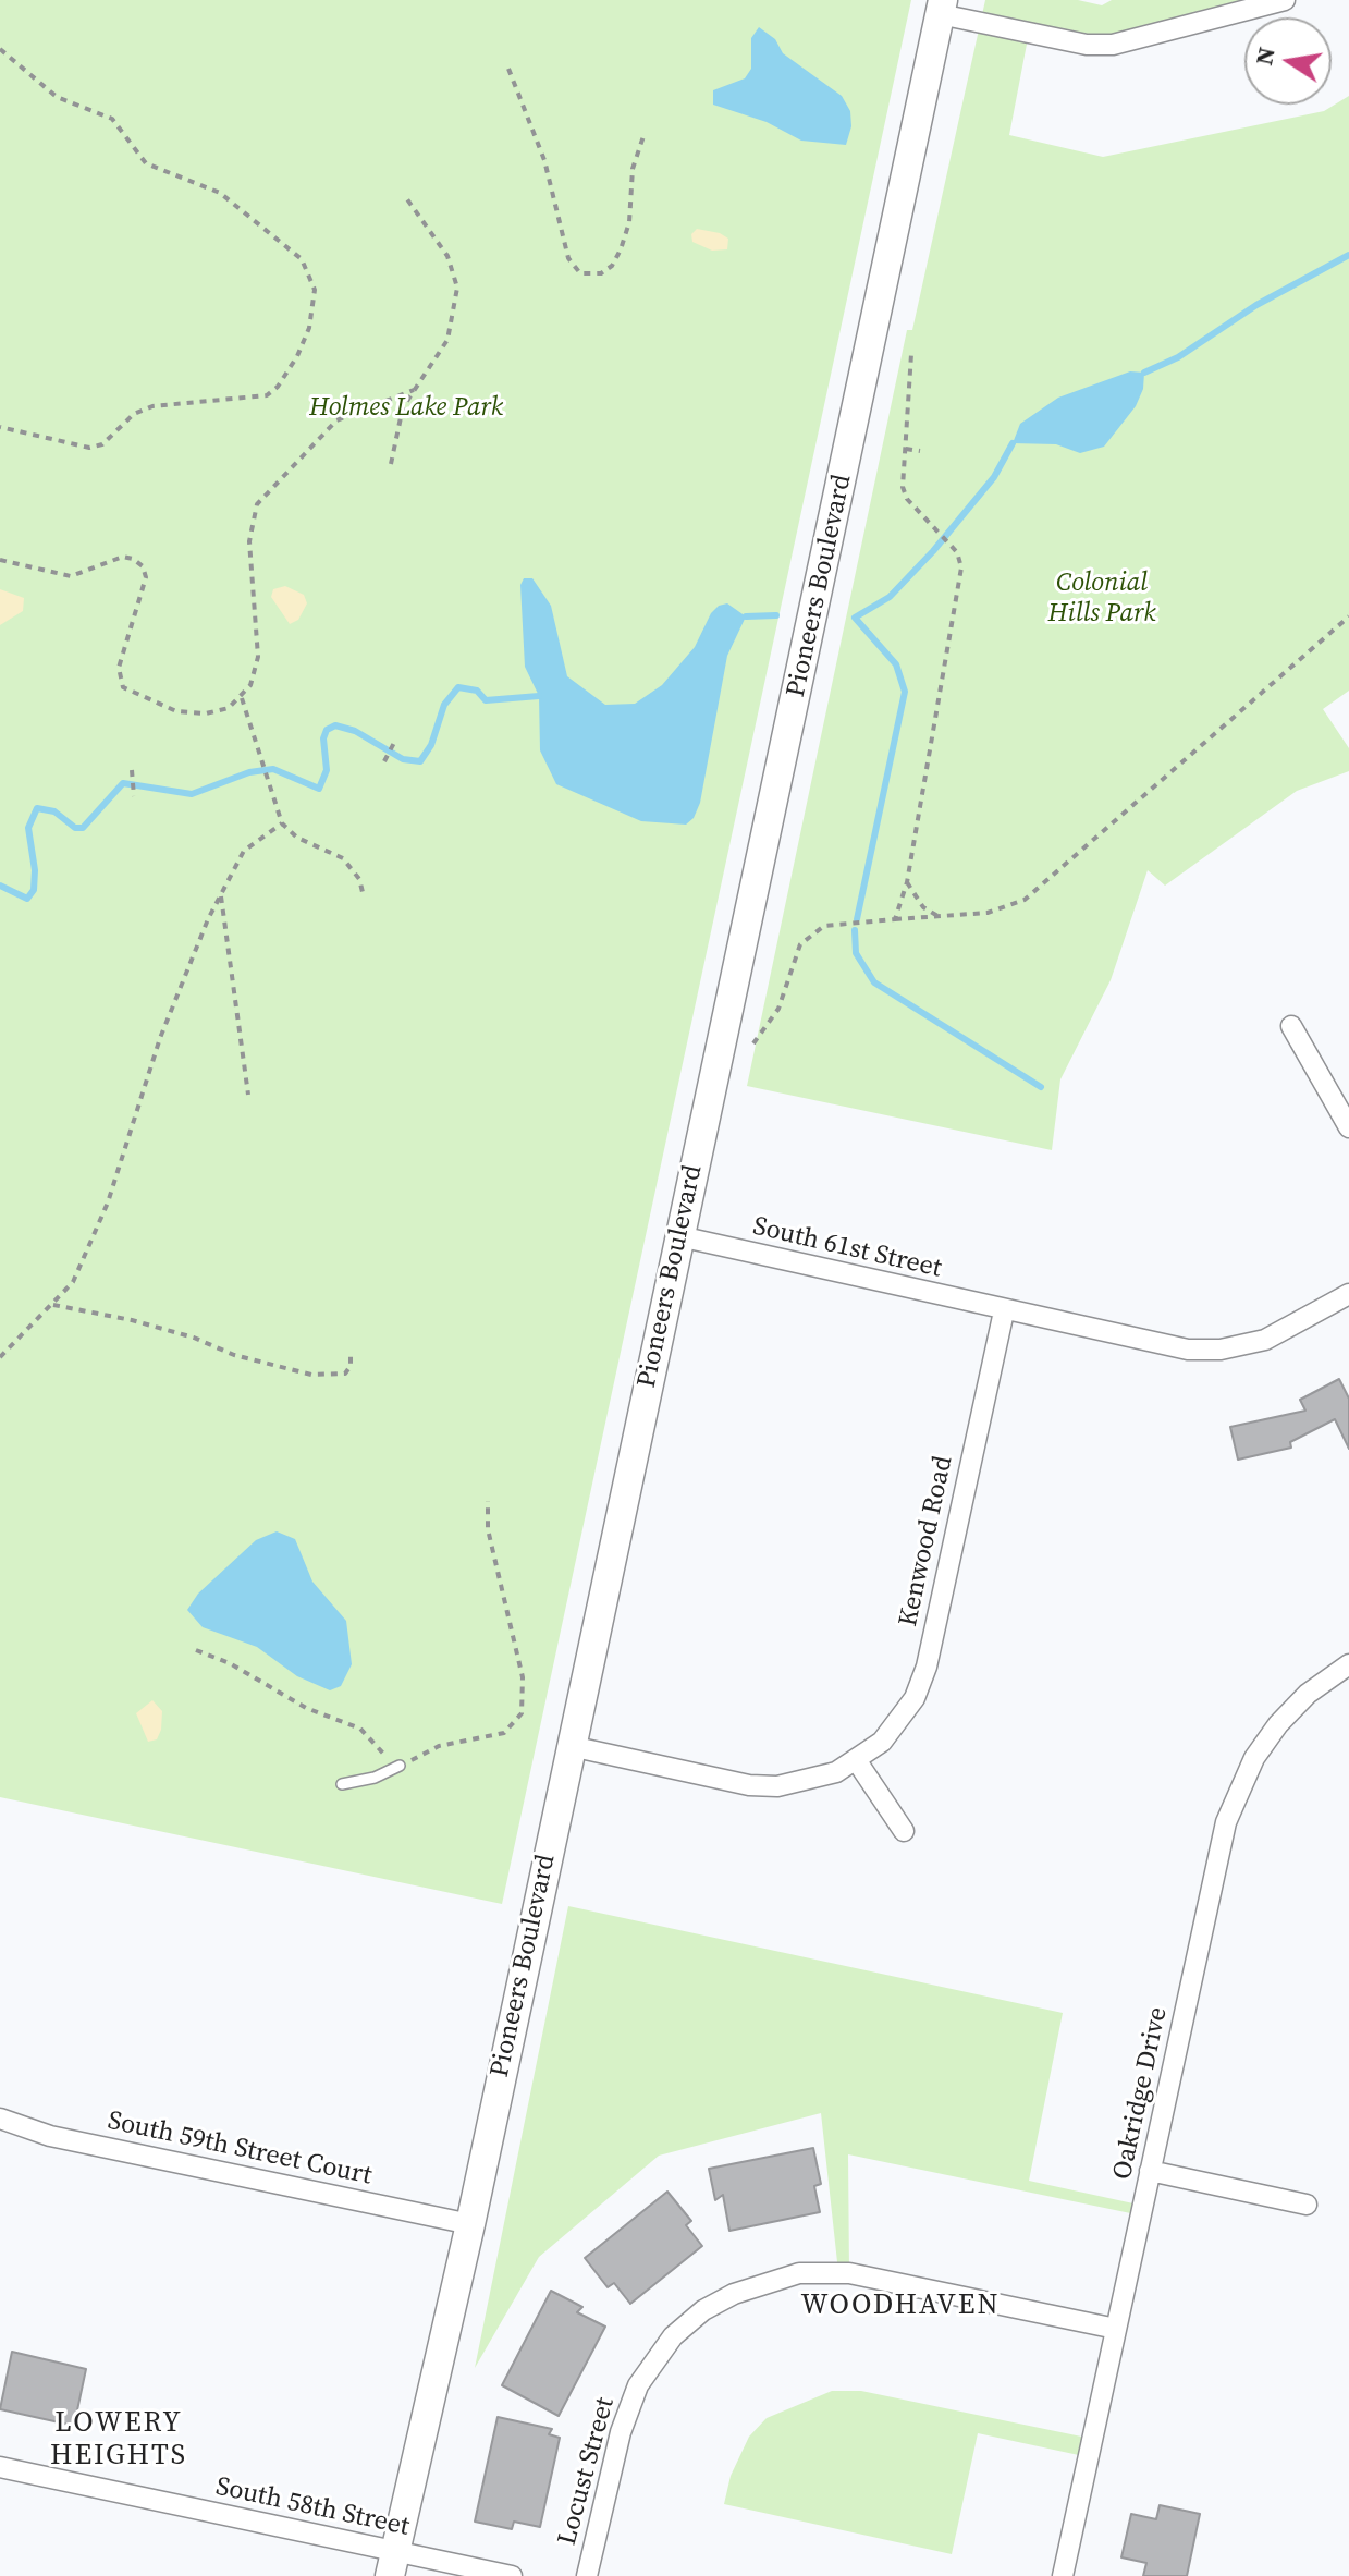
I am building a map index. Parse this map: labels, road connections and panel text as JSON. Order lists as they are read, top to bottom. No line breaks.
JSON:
{"streets":{"main road":["Pioneers Boulevard"],"street":["South 61st Street","Kenwood Road","Oakridge Drive","South 59th Street Court","Locust Street","South 58th Street"]},"crossings":[["Pioneers Boulevard","South 61st Street"],["Pioneers Boulevard","Kenwood Road"],["Pioneers Boulevard","South 59th Street Court"],["Pioneers Boulevard","South 58th Street"],["South 61st Street","Kenwood Road"],["Oakridge Drive","Locust Street"]],"districts":["WOODHAVEN","LOWERY HEIGHTS"],"parks":["Holmes Lake Park","Colonial Hills Park"],"north":"left"}
